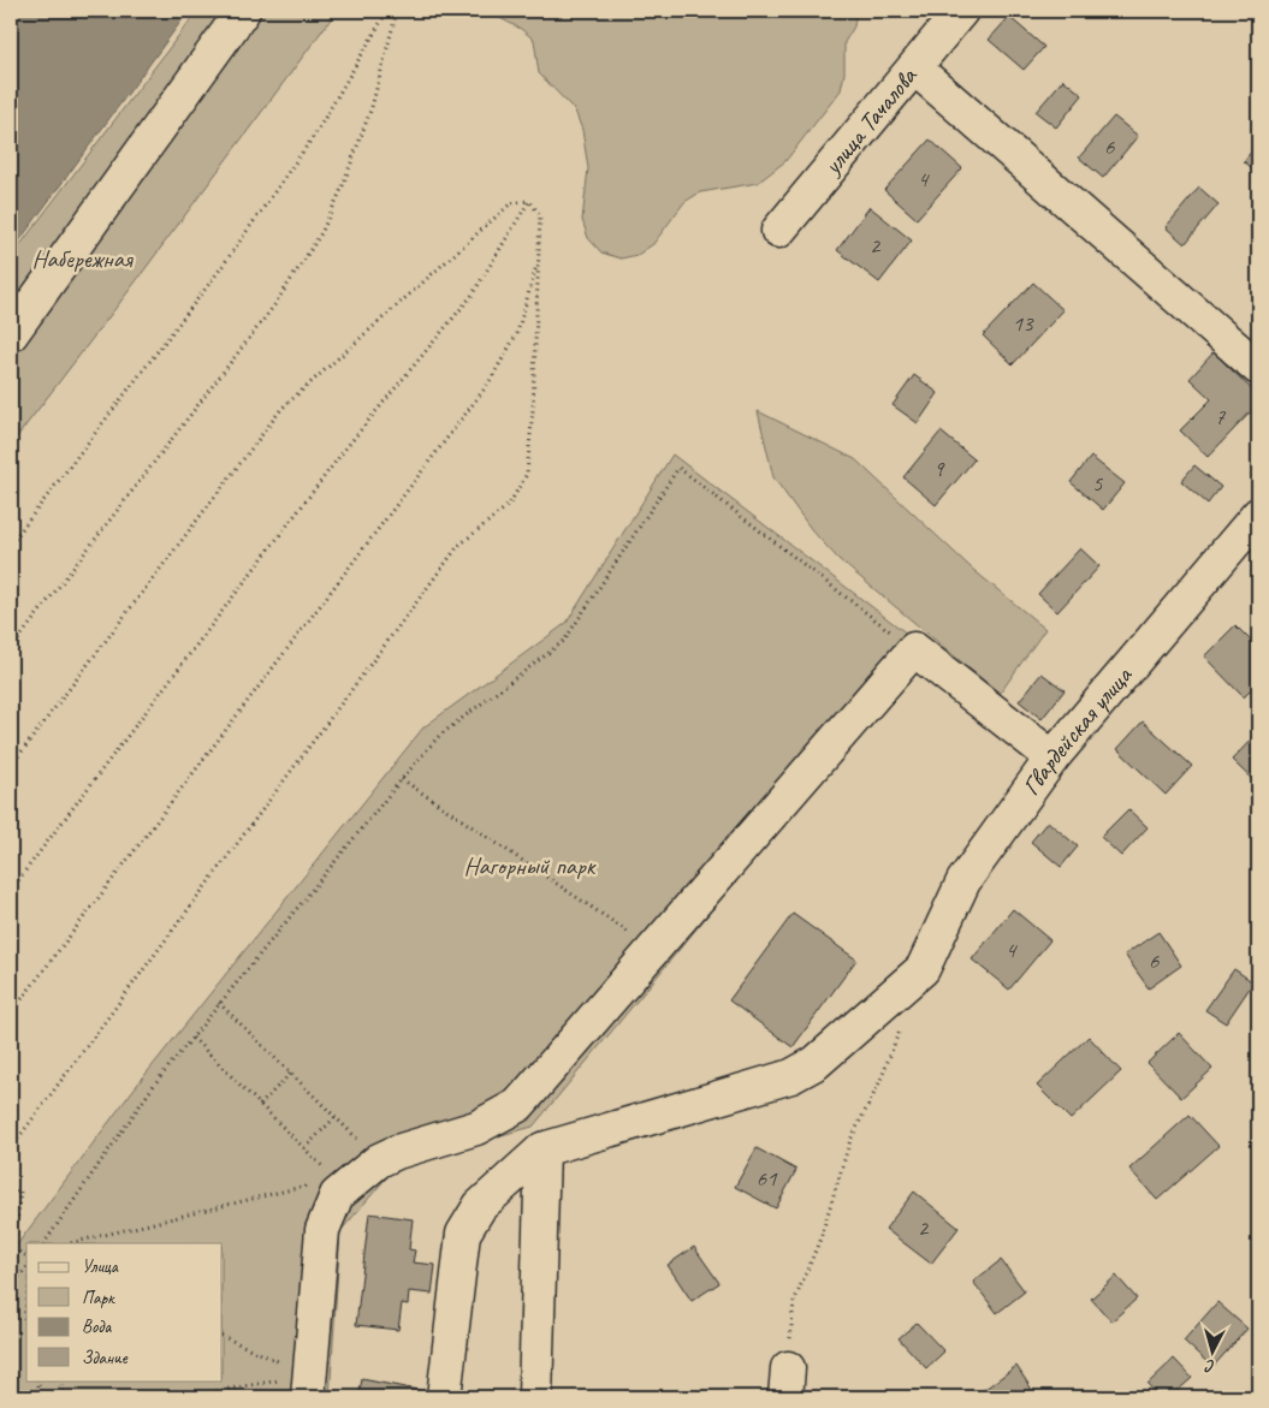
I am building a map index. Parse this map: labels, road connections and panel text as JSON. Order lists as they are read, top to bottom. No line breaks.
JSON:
{"streets":{"street":["улица Тачалова","Гвардейская улица"]},"parks":["Набережная","Нагорный парк"],"house_numbers":["6","4","2","13","7","9","5","4","6","61","2"],"legend":["Улица","Парк","Вода","Здание"],"north":"bottom"}
